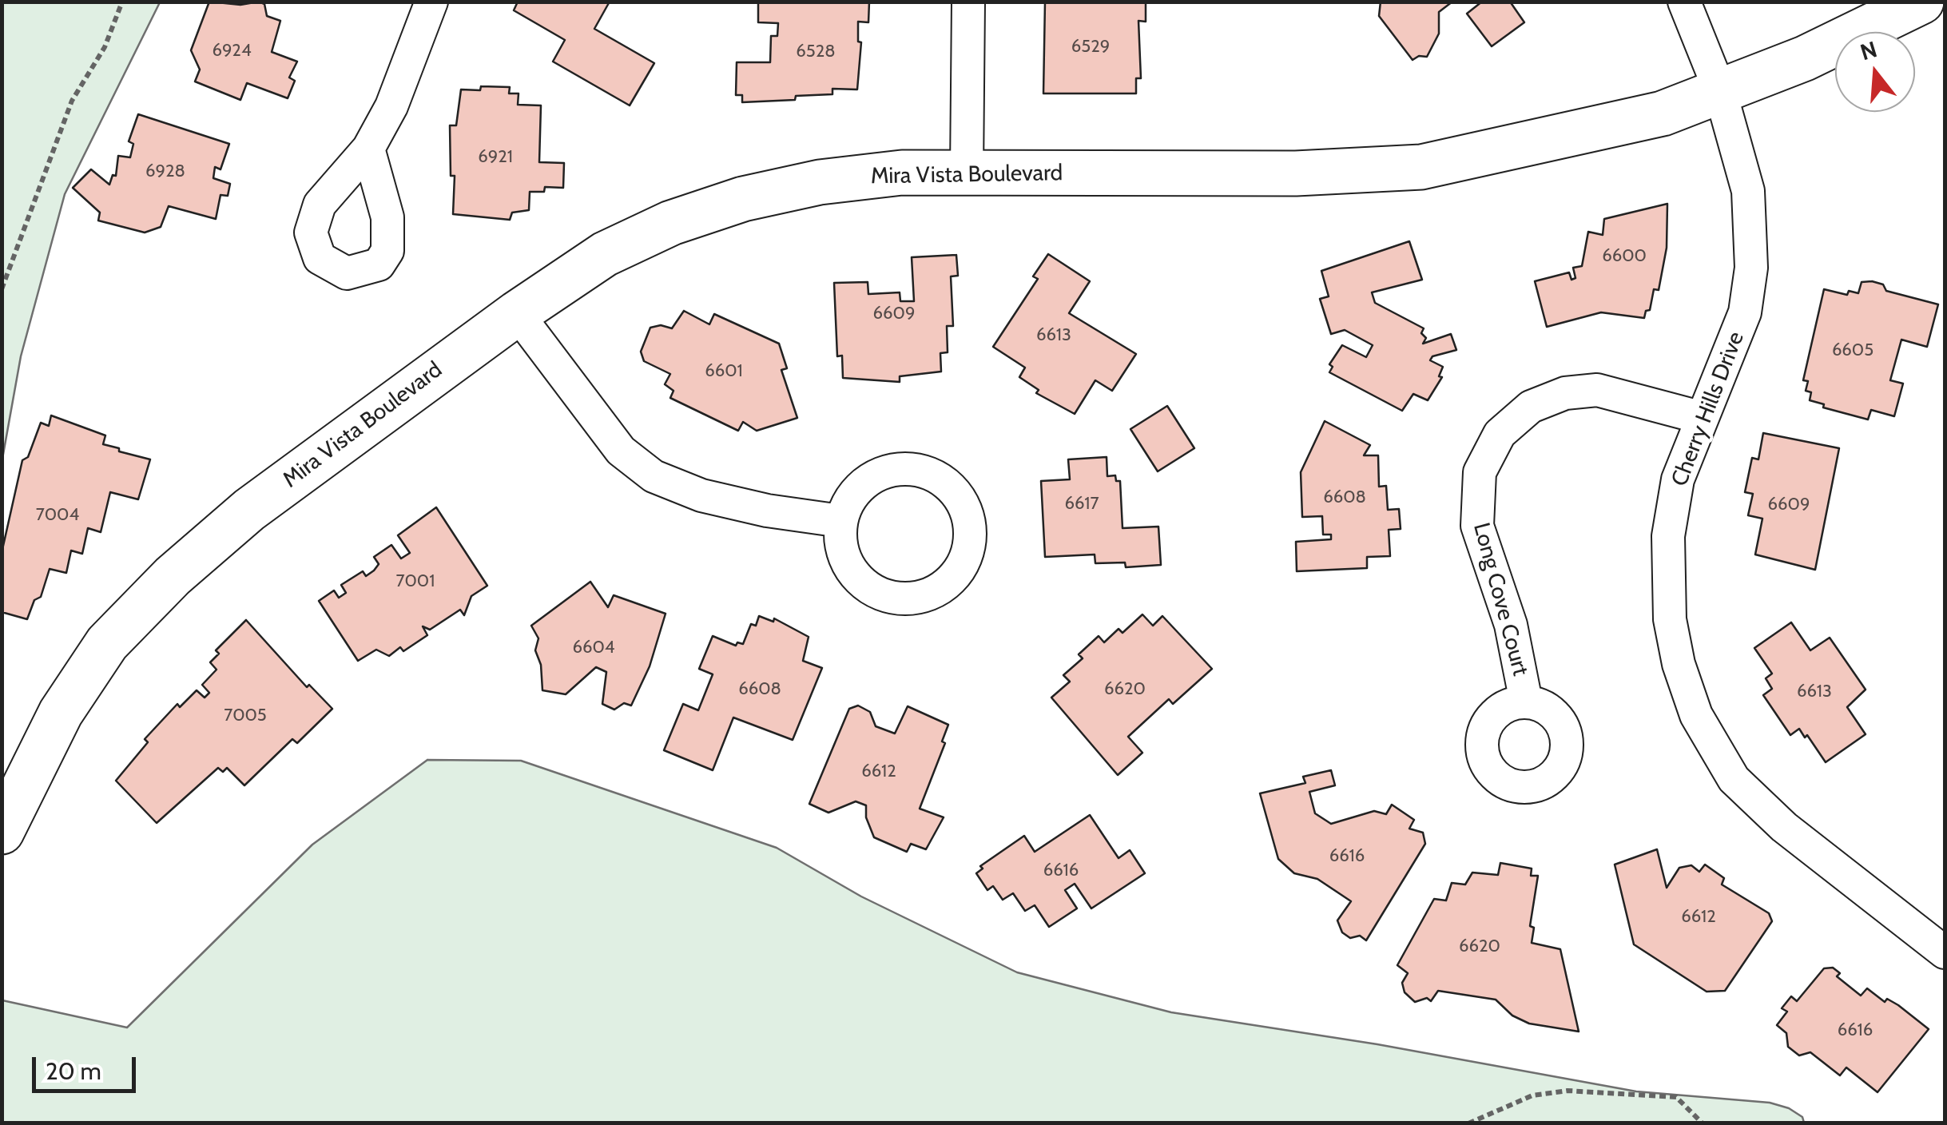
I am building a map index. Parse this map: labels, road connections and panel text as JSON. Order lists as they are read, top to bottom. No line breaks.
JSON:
{"streets":{"street":["Mira Vista Boulevard","Cherry Hills Drive","Long Cove Court"]},"crossings":[["Mira Vista Boulevard","Cherry Hills Drive"],["Cherry Hills Drive","Long Cove Court"]],"house_numbers":["6529","6924","6528","6921","6928","6600","6609","6613","6605","6601","6608","6617","6609","7004","7001","6604","6608","6620","6613","7005","6612","6616","6616","6612","6620","6616"],"scale_bar":"20 m","north":"top"}
